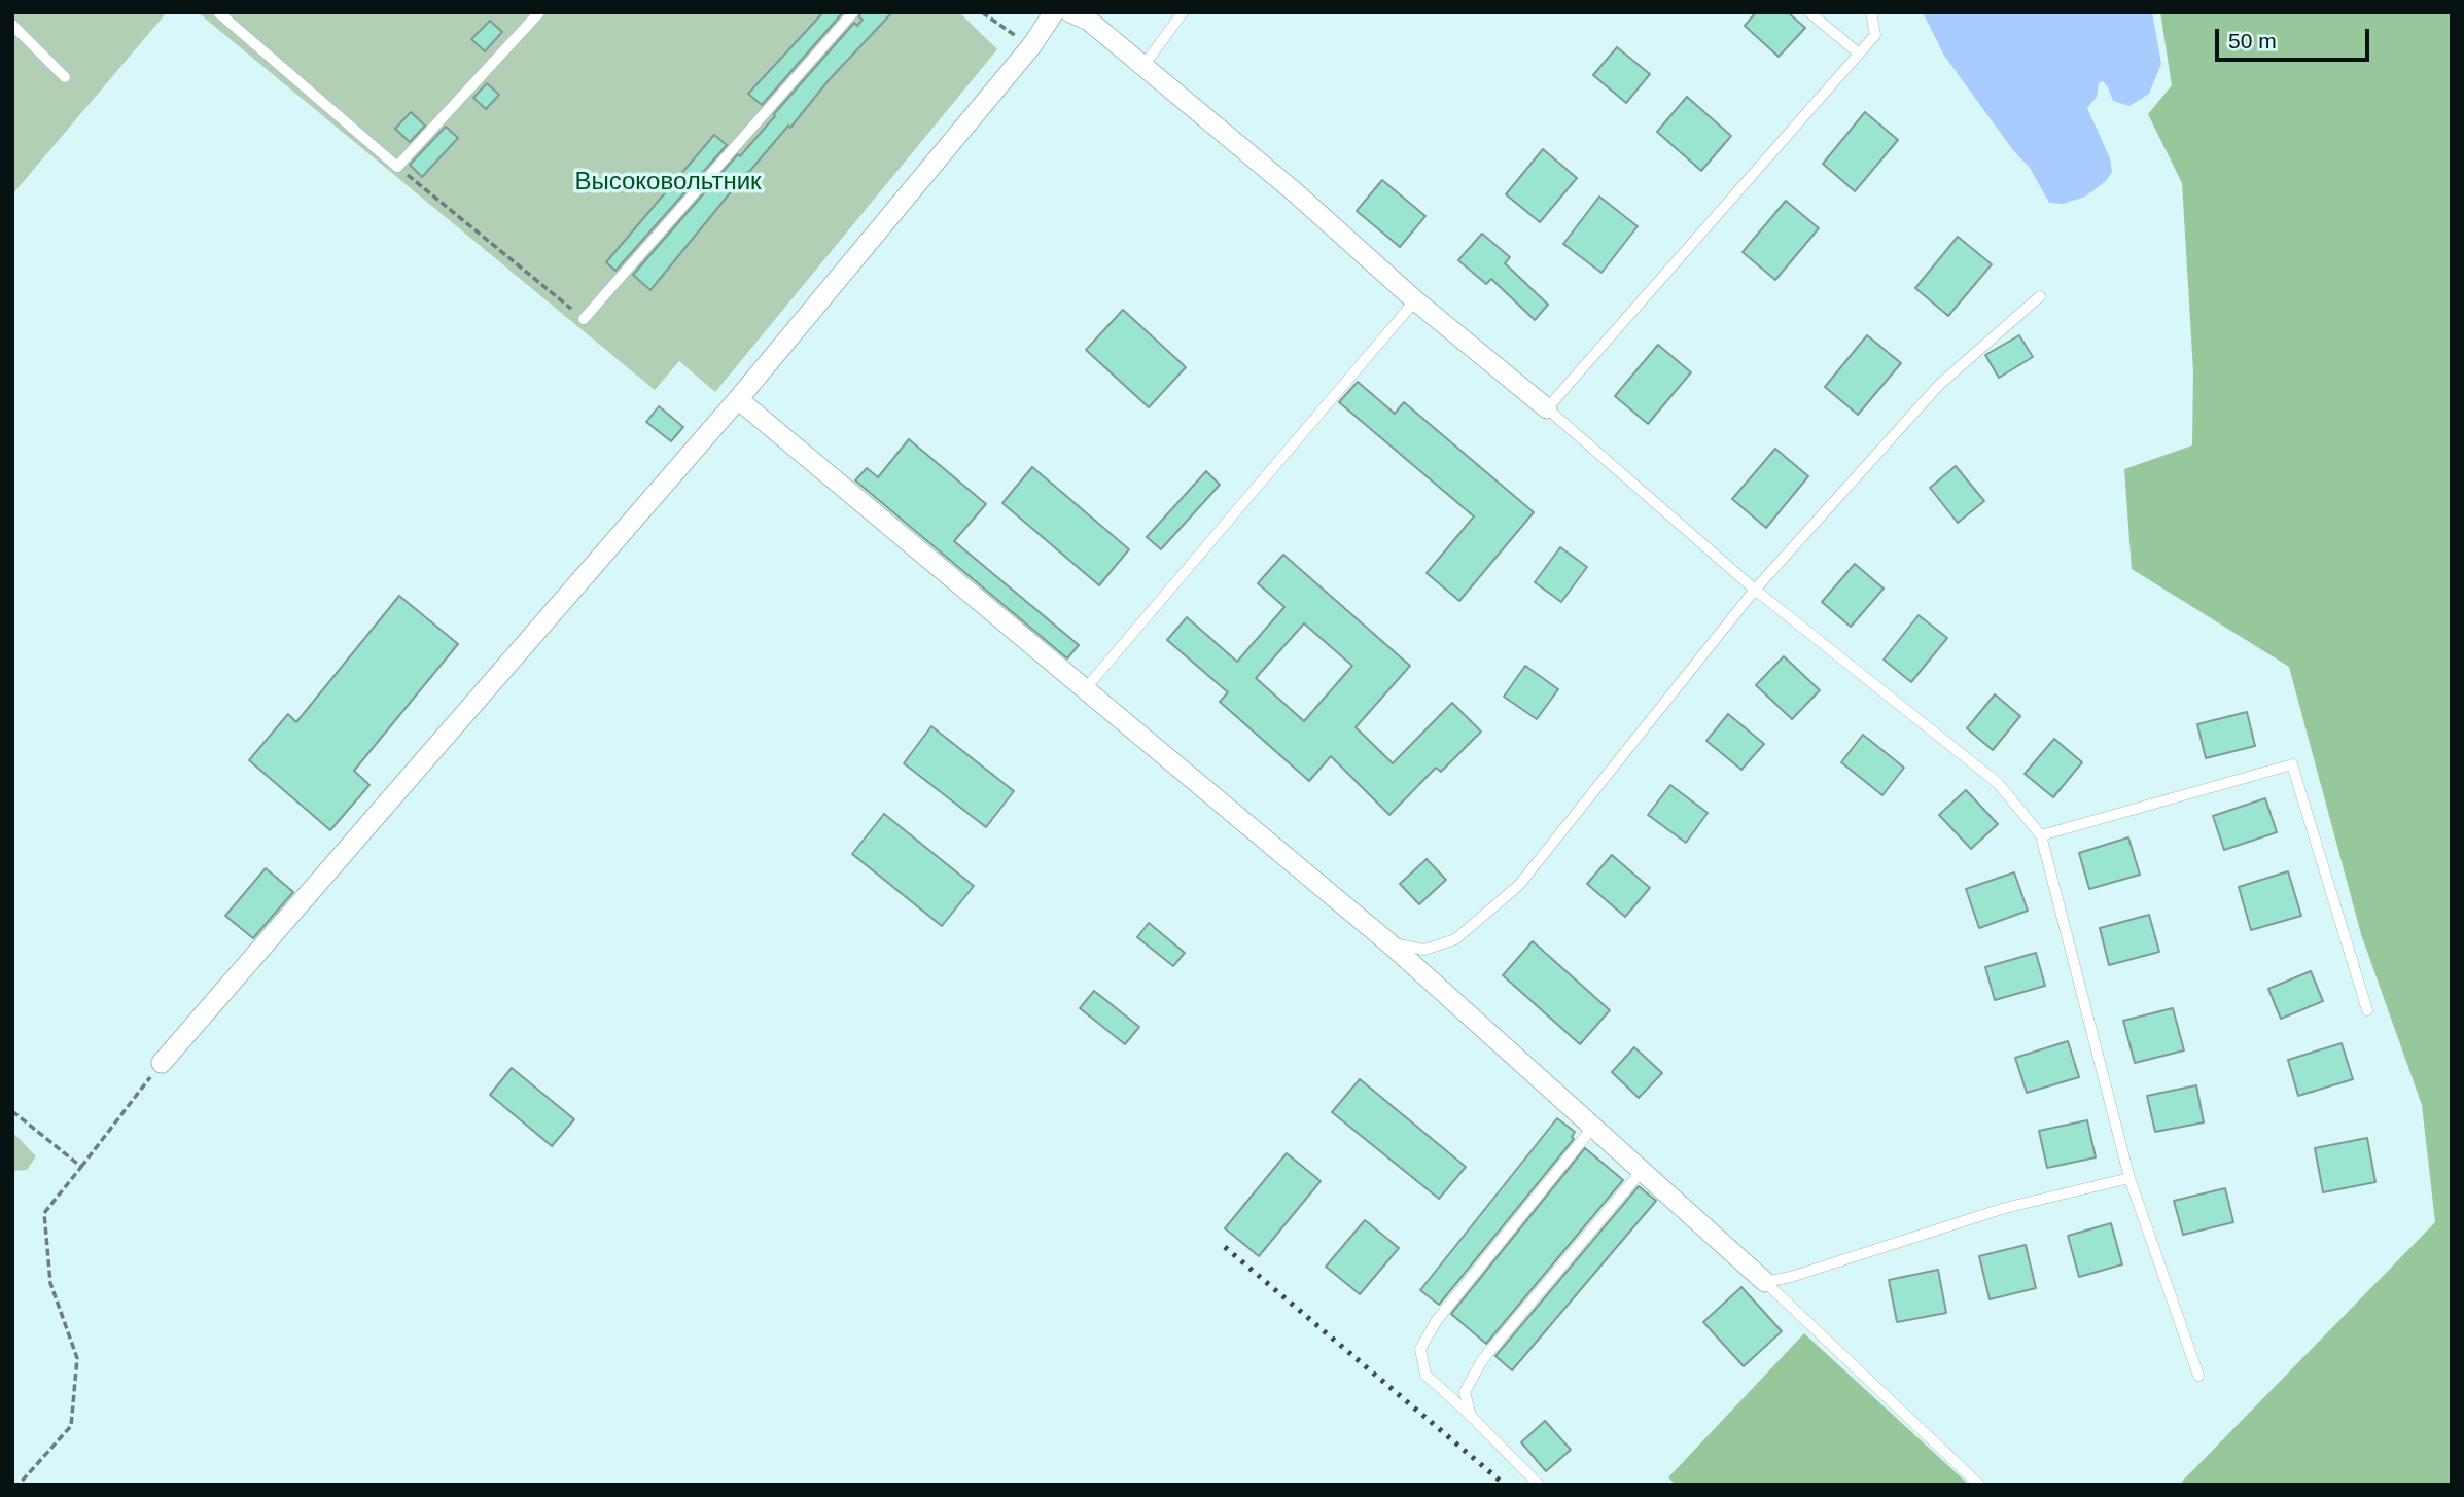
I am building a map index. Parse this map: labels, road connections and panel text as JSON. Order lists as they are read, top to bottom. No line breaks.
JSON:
{"parks":["Высоковольтник"],"scale_bar":"50 m"}
